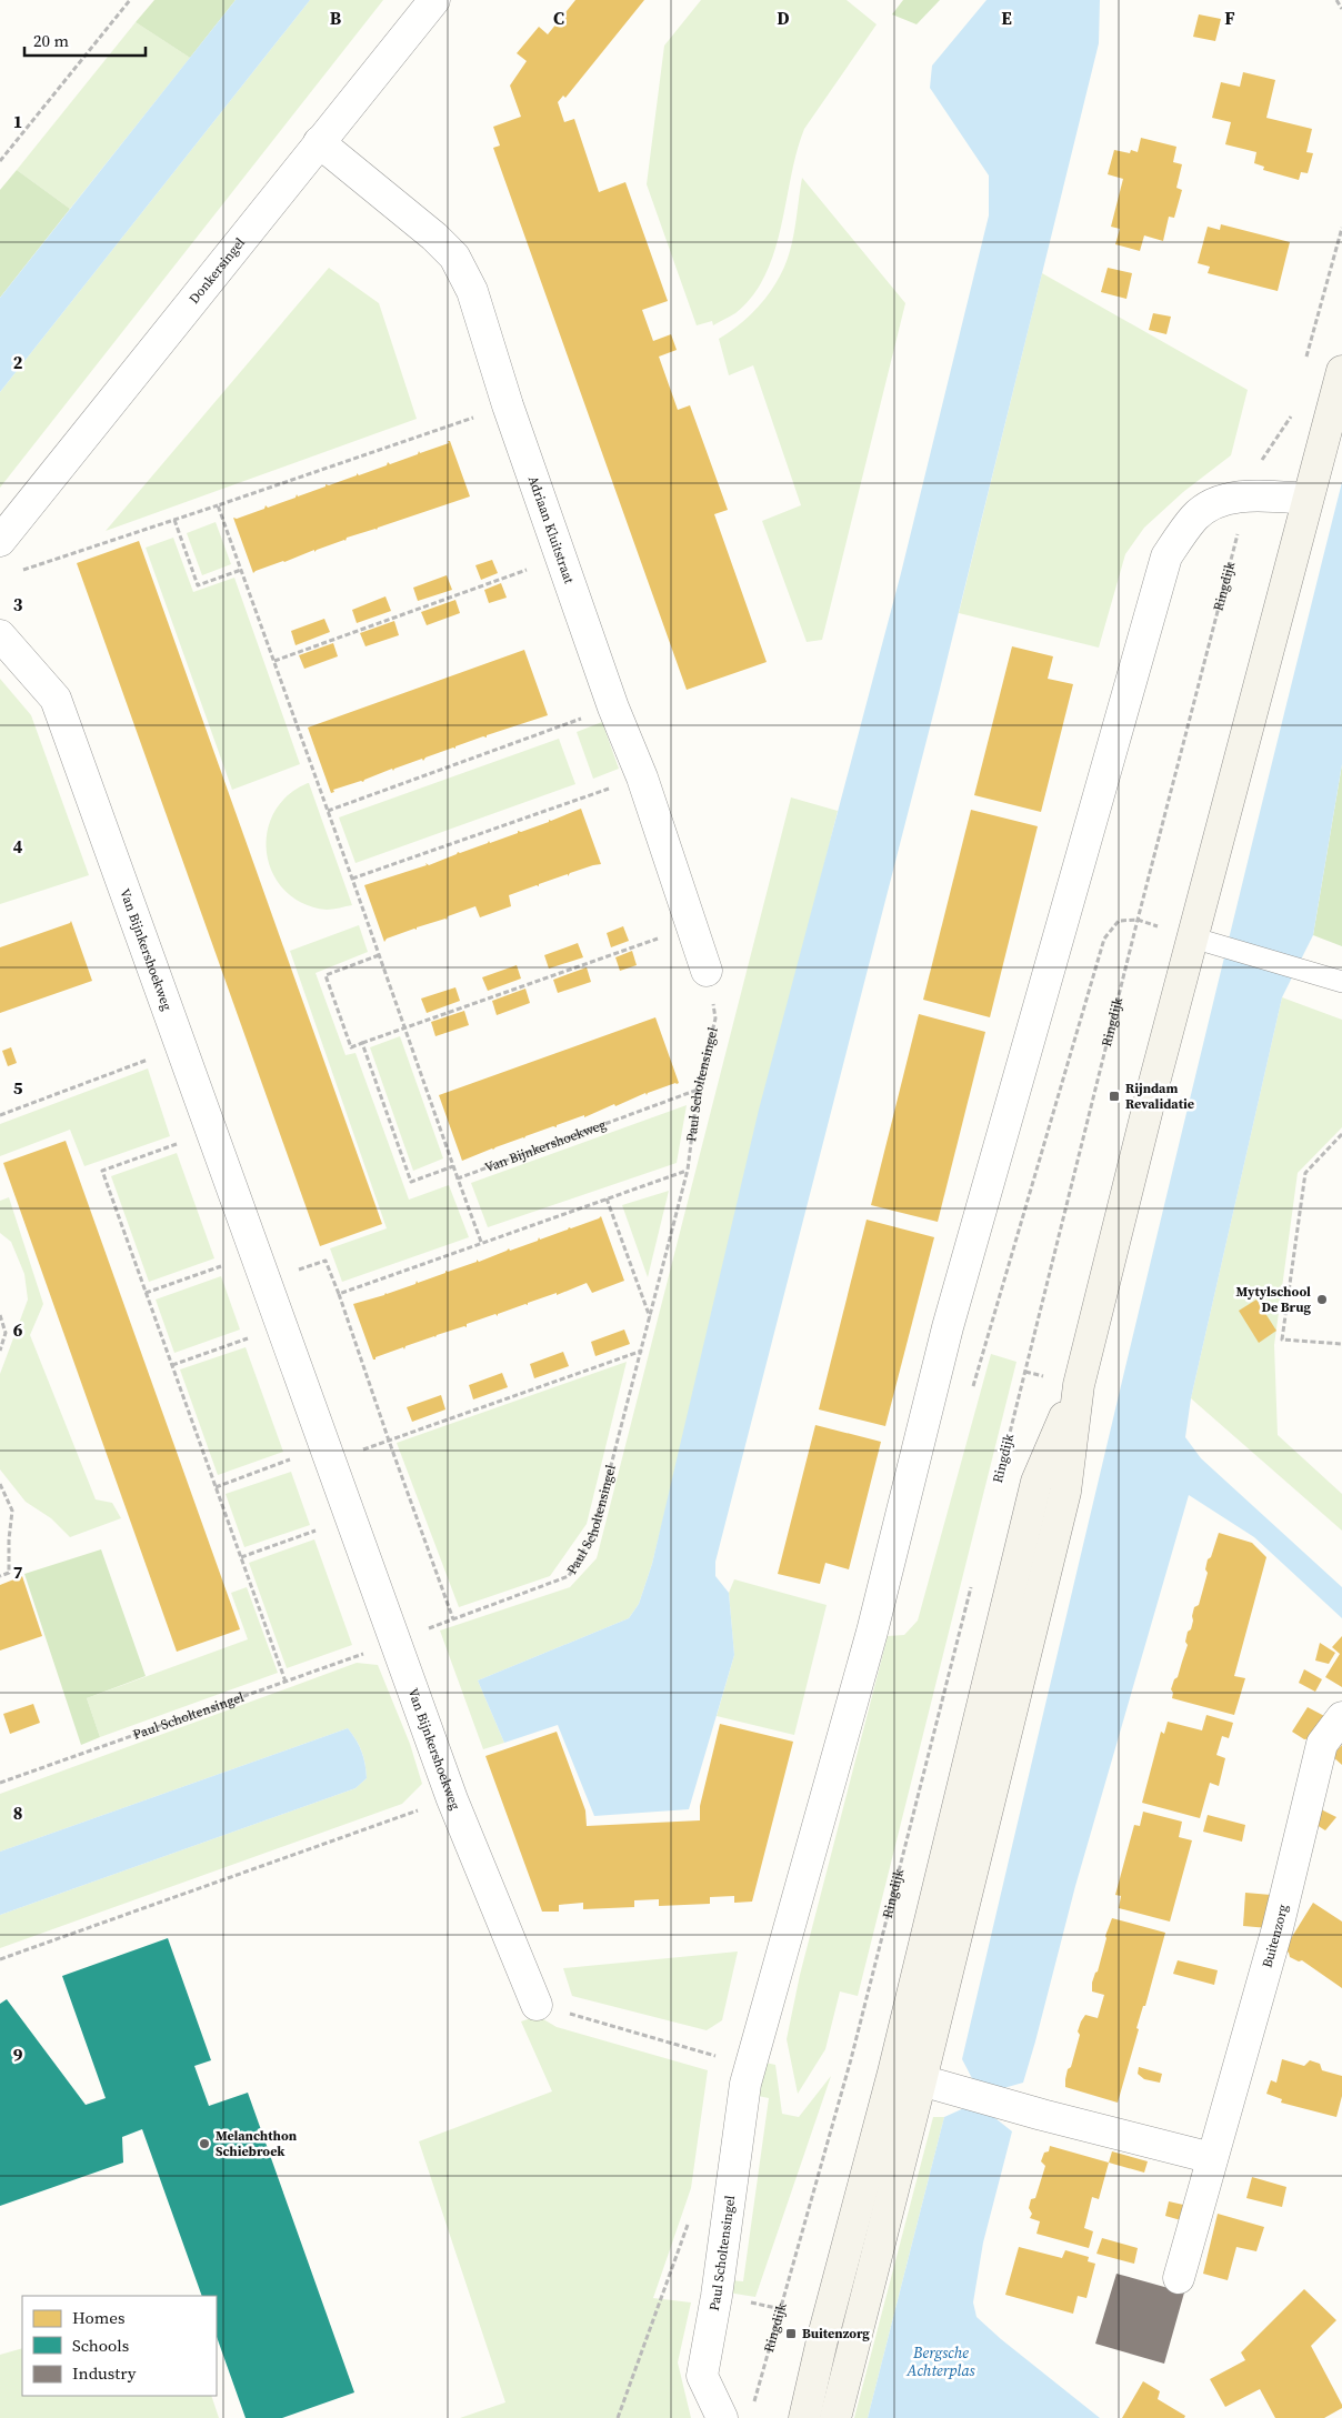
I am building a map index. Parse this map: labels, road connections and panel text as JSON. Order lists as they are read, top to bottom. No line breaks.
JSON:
{"streets":{"street":["Donkersingel","Adriaan Kluitstraat","Van Bijnkershoekweg","Paul Scholtensingel","Buitenzorg"],"path":["Ringdijk"]},"crossings":[["Donkersingel","Adriaan Kluitstraat"],["Adriaan Kluitstraat","Paul Scholtensingel"],["Van Bijnkershoekweg","Paul Scholtensingel"]],"water":["Bergsche Achterplas"],"places":{"transit":["Rijndam Revalidatie","Buitenzorg"],"other":["Mytylschool De Brug","Melanchthon Schiebroek"]},"legend":["Homes","Schools","Industry"],"scale_bar":"20 m","grid":{"columns":["B","C","D","E","F"],"rows":["1","2","3","4","5","6","7","8","9"]}}
